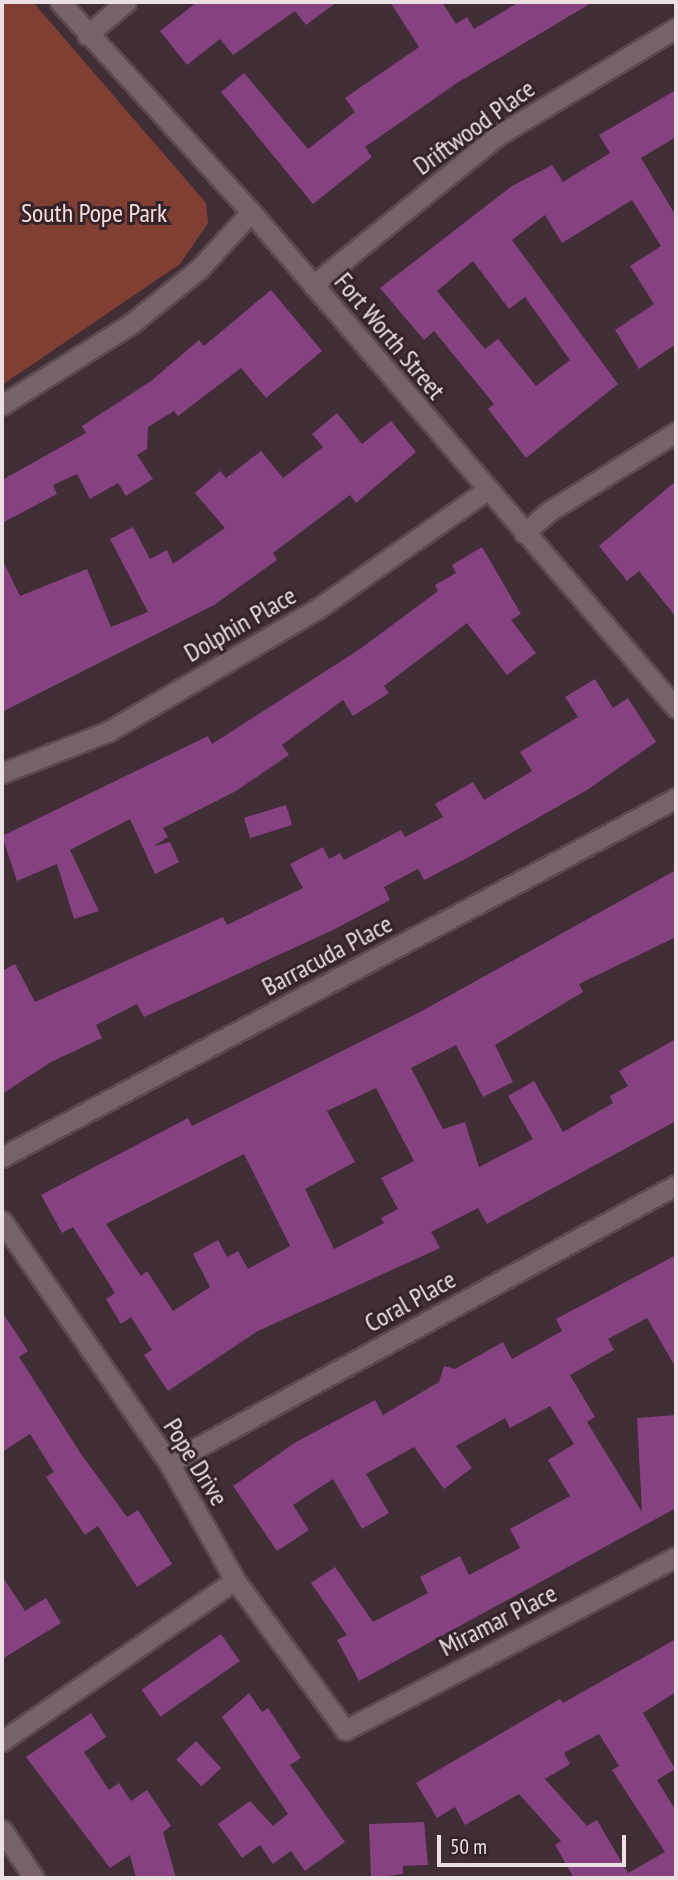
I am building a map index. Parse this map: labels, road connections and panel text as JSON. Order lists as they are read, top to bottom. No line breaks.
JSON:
{"streets":{"street":["Driftwood Place","Fort Worth Street","Dolphin Place","Barracuda Place","Coral Place","Pope Drive","Miramar Place"]},"crossings":[["Driftwood Place","Fort Worth Street"],["Fort Worth Street","Dolphin Place"],["Coral Place","Pope Drive"],["Pope Drive","Miramar Place"]],"parks":["South Pope Park"],"scale_bar":"50 m"}
